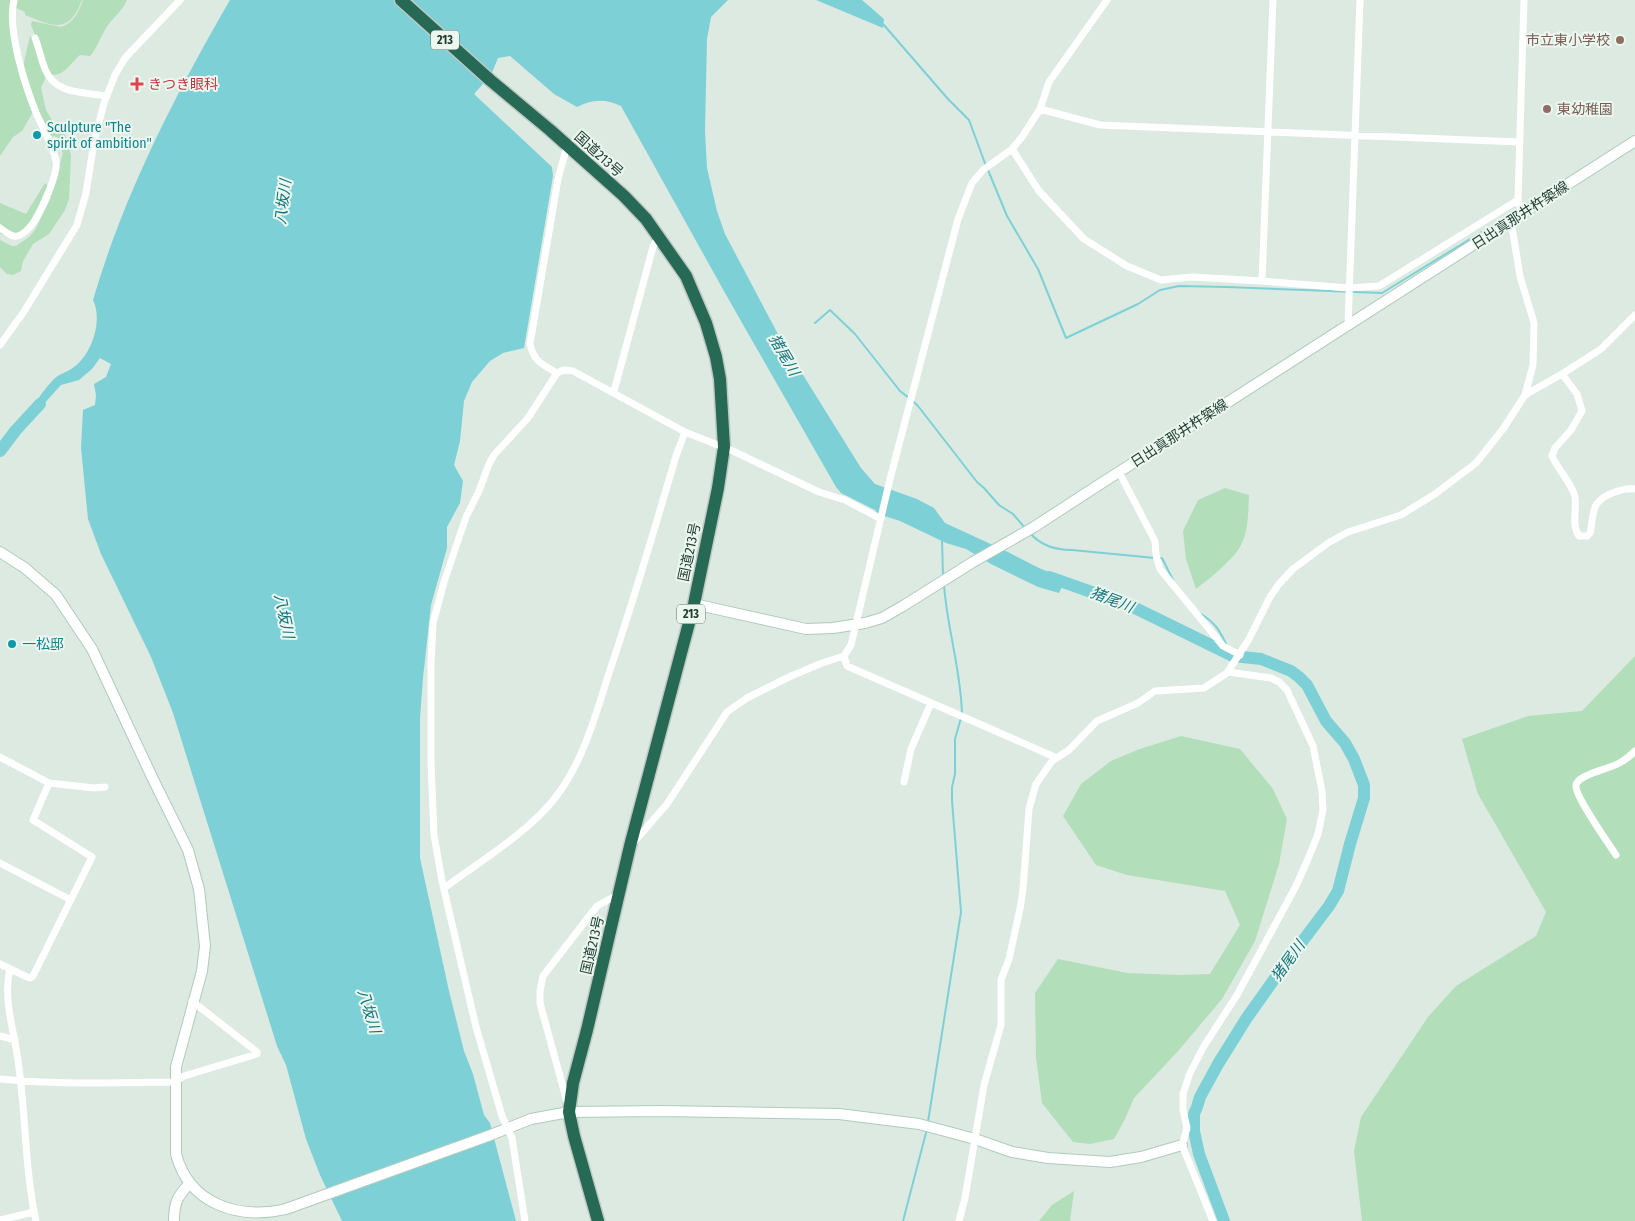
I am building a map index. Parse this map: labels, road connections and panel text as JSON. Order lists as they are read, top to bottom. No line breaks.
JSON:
{"streets":{"highway":["213","国道213号"],"street":["日出真那井杵築線"]},"crossings":[["国道213号","日出真那井杵築線"]],"water":["八坂川","猪尾川"],"places":{"other":["市立東小学校","東幼稚園","Sculpture \"The spirit of ambition\"","一松邸"],"health":["きつき眼科"]}}
